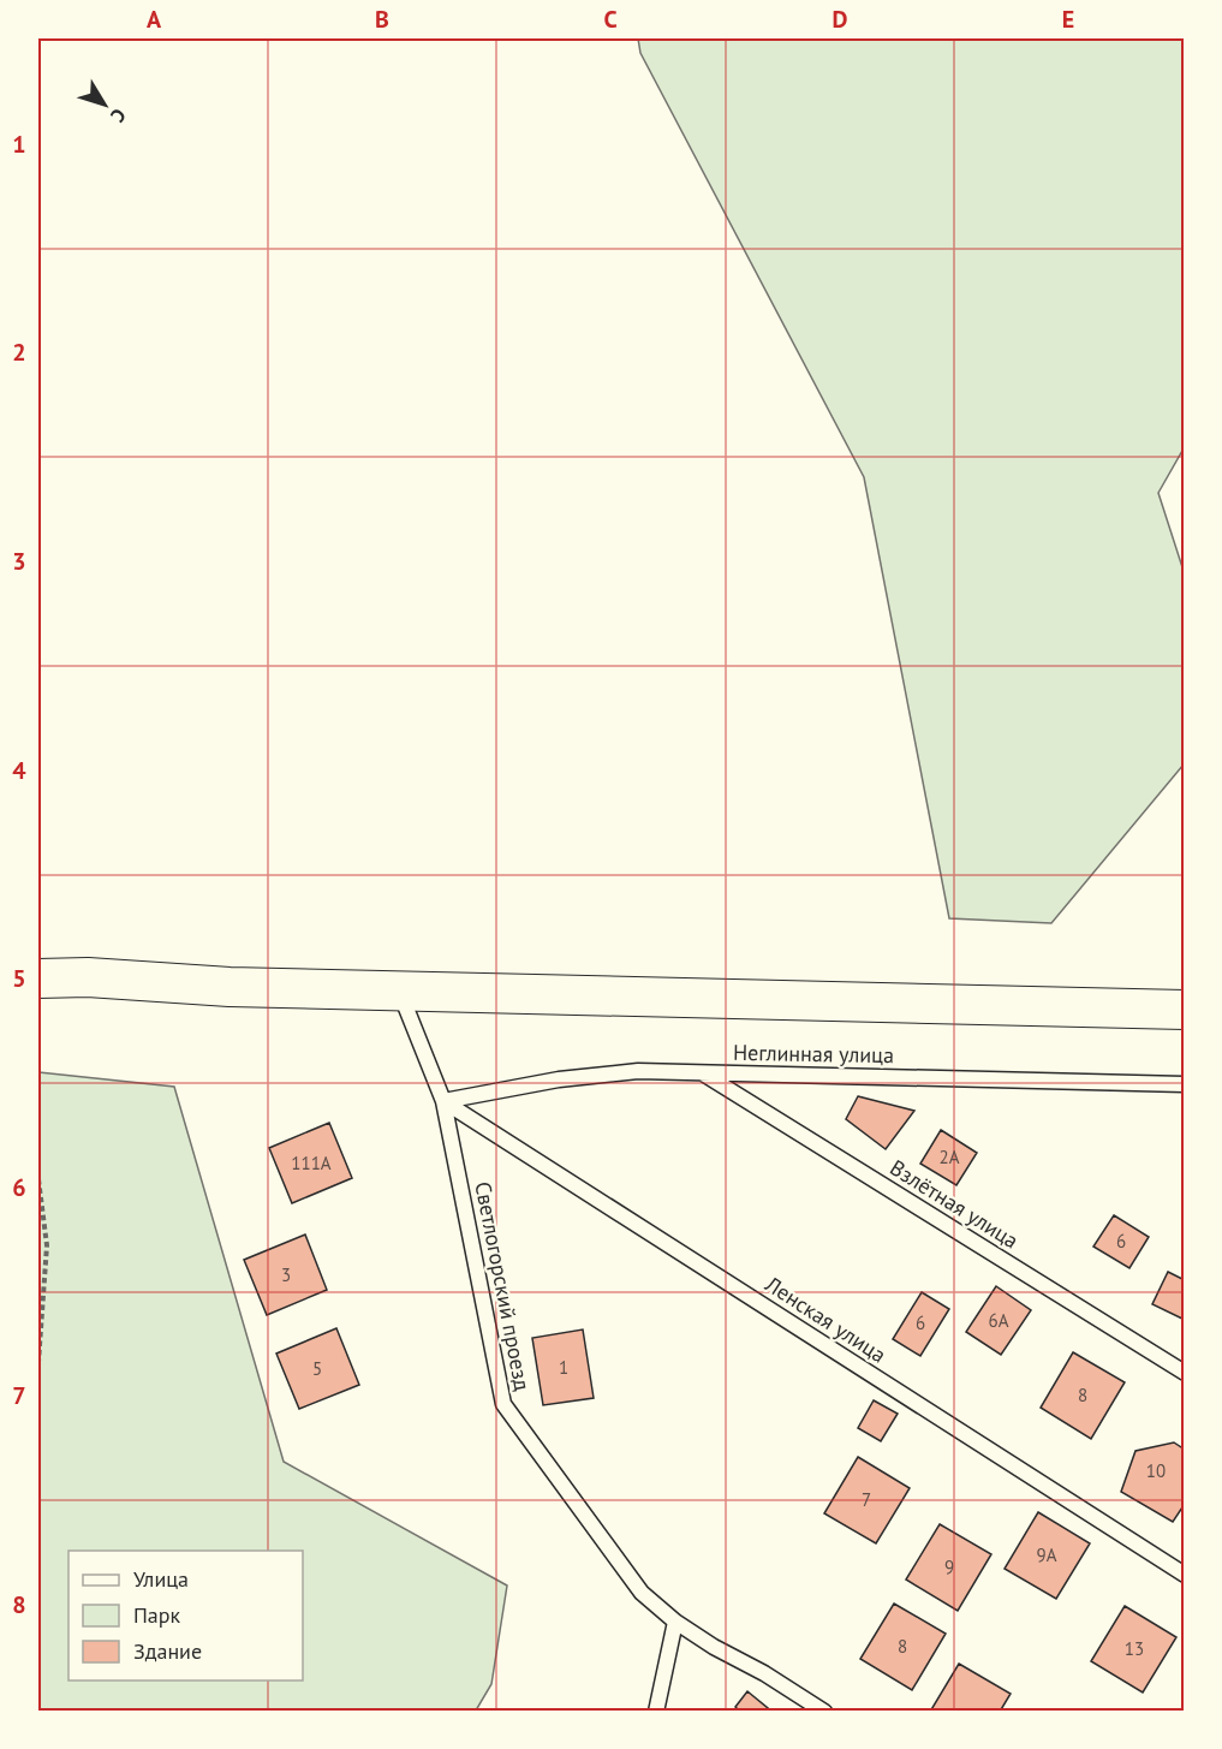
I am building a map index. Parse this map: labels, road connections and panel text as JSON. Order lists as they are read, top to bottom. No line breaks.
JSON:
{"streets":{"lane":["Неглинная улица","Взлётная улица","Светлогорский проезд","Ленская улица"]},"crossings":[["Неглинная улица","Взлётная улица"],["Неглинная улица","Светлогорский проезд"],["Неглинная улица","Ленская улица"],["Светлогорский проезд","Ленская улица"]],"house_numbers":["2А","111А","6","3","6А","6","1","5","8","10","7","9А","9","8","13"],"legend":["Улица","Парк","Здание"],"north":"bottom right","grid":{"columns":["A","B","C","D","E"],"rows":["1","2","3","4","5","6","7","8"]}}
